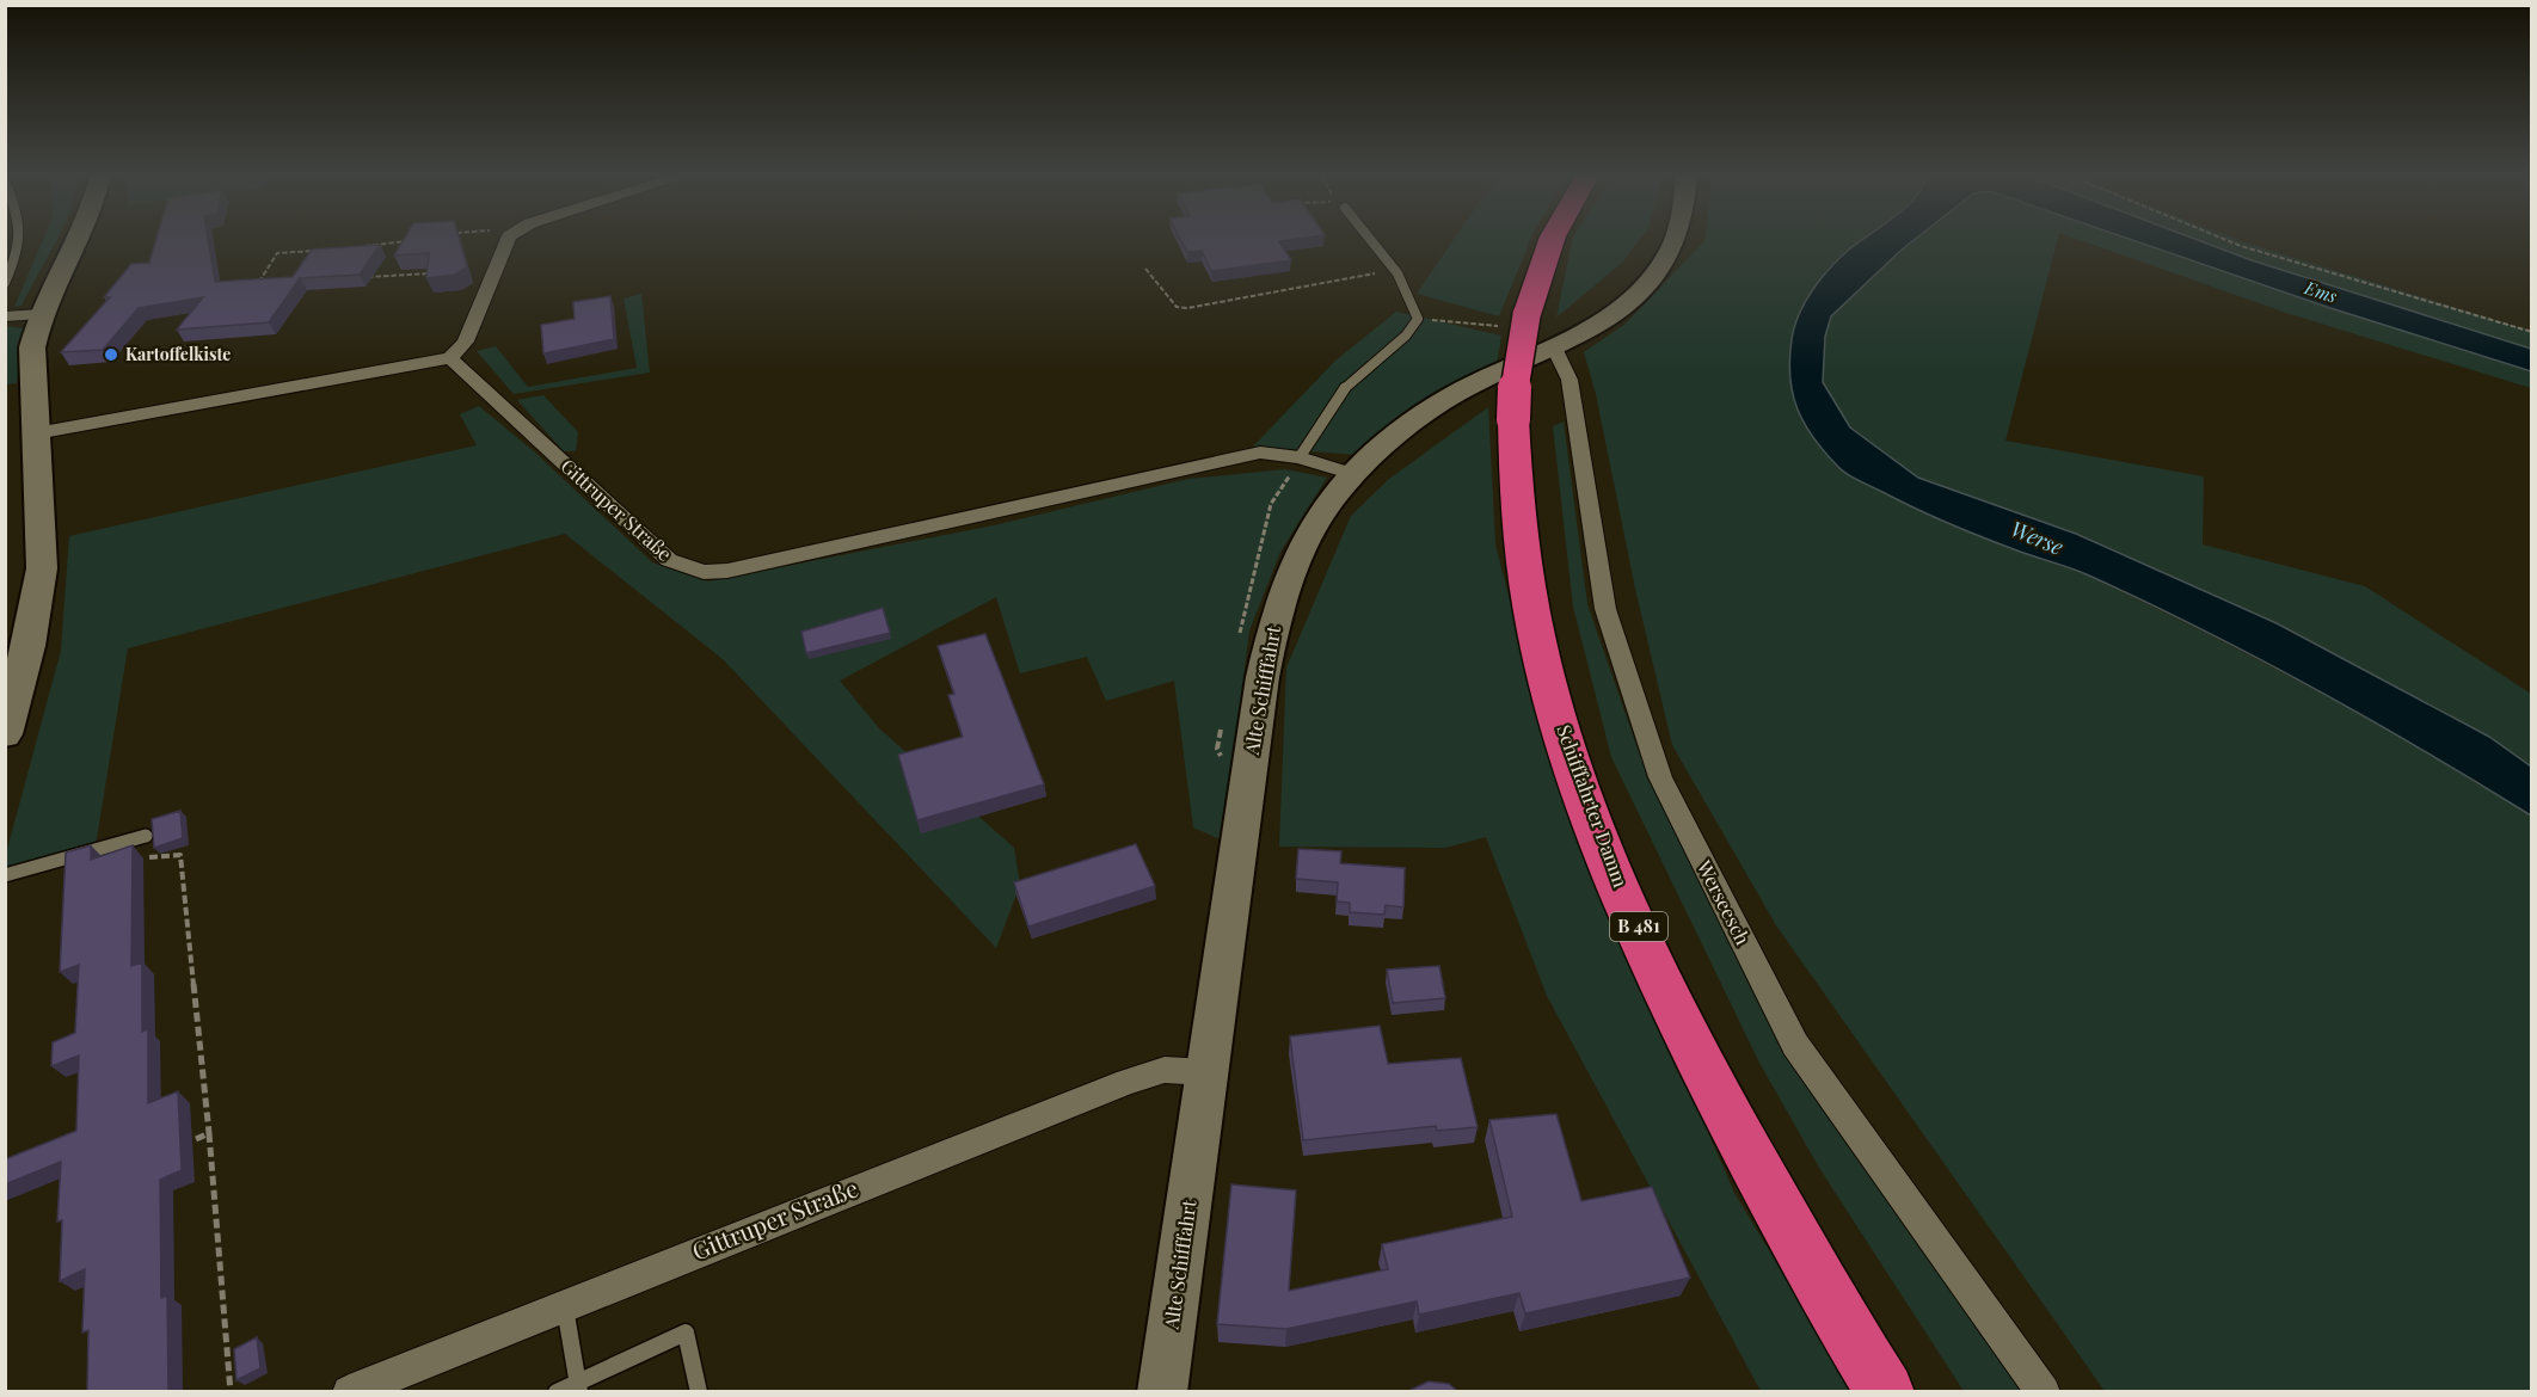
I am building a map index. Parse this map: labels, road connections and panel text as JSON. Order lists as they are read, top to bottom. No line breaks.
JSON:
{"streets":{"highway":["Schifffahrter Damm","B 481"],"street":["Gittruper Straße","Alte Schifffahrt","Werseesch"]},"crossings":[["Gittruper Straße","Alte Schifffahrt"],["Alte Schifffahrt","Werseesch"]],"water":["Ems","Werse"],"places":["Kartoffelkiste"]}
